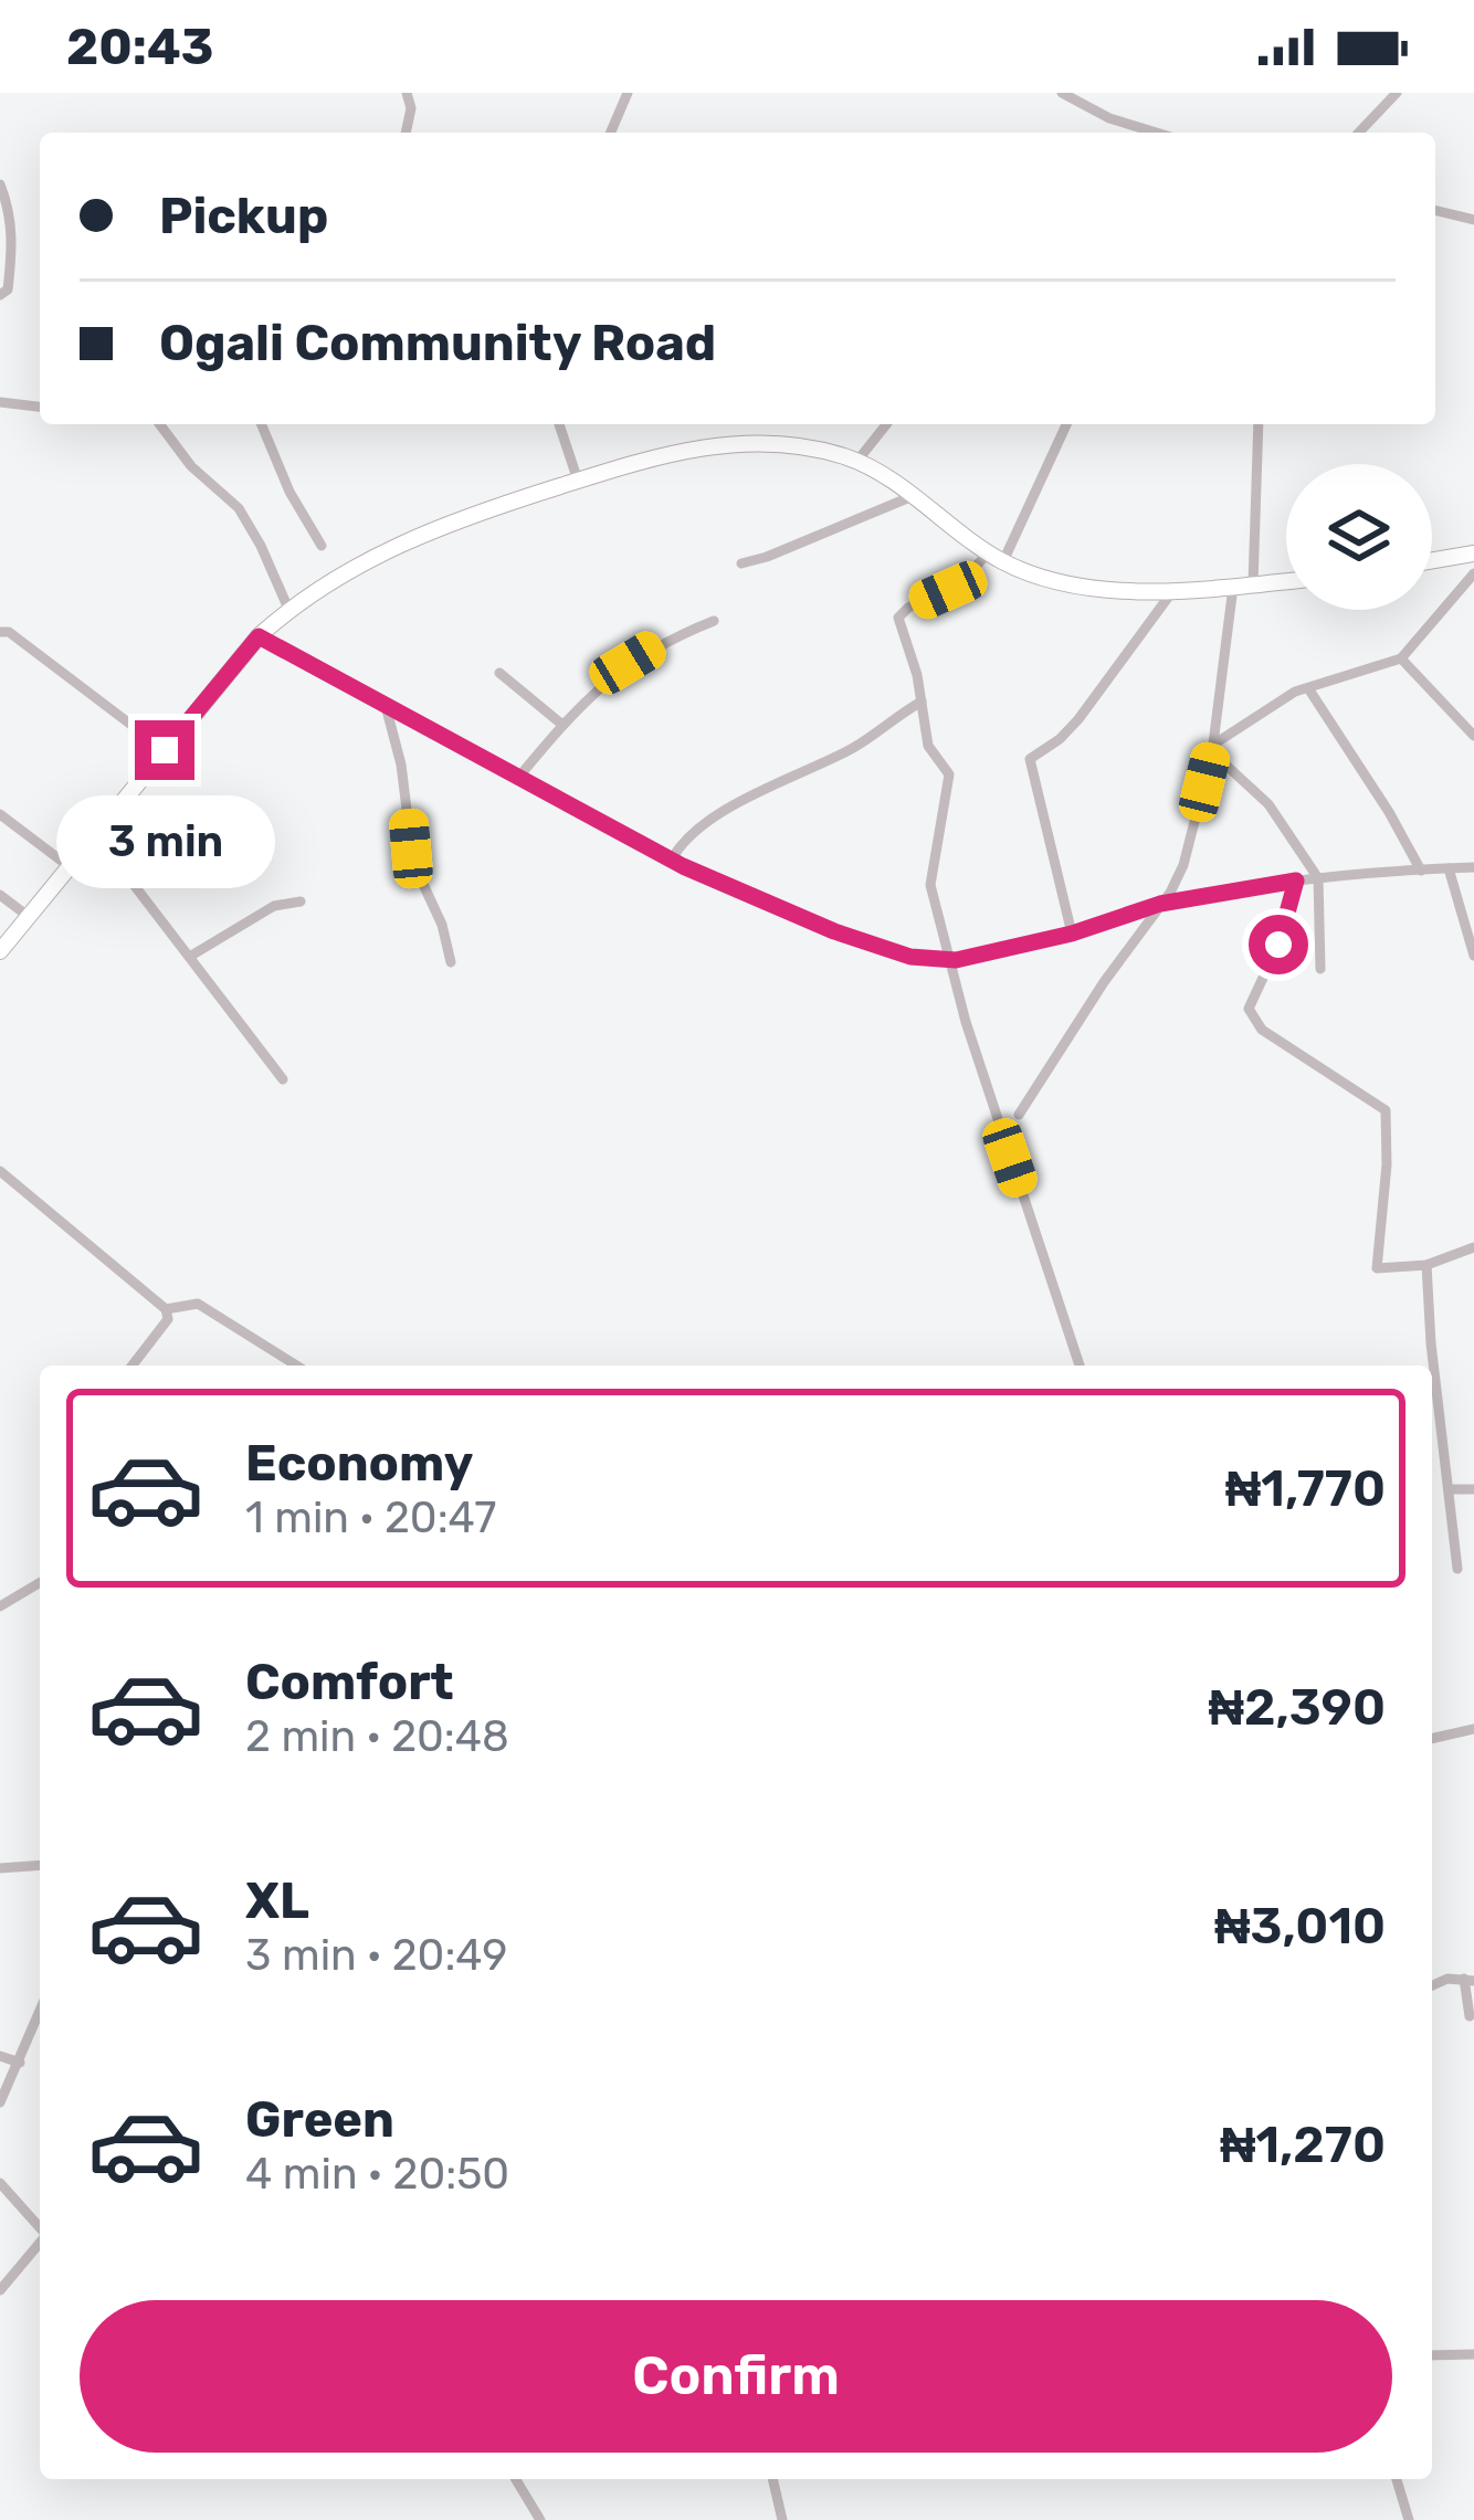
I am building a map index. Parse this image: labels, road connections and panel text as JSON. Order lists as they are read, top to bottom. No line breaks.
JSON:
{"page":{"status":"20:43","banner":["Pickup","Ogali Community Road"],"bubble":"3 min","list":[{"name":"Economy","note":"1 min · 20:47","value":"₦1,770"},{"name":"Comfort","note":"2 min · 20:48","value":"₦2,390"},{"name":"XL","note":"3 min · 20:49","value":"₦3,010"},{"name":"Green","note":"4 min · 20:50","value":"₦1,270"}],"buttons":"Confirm"}}
